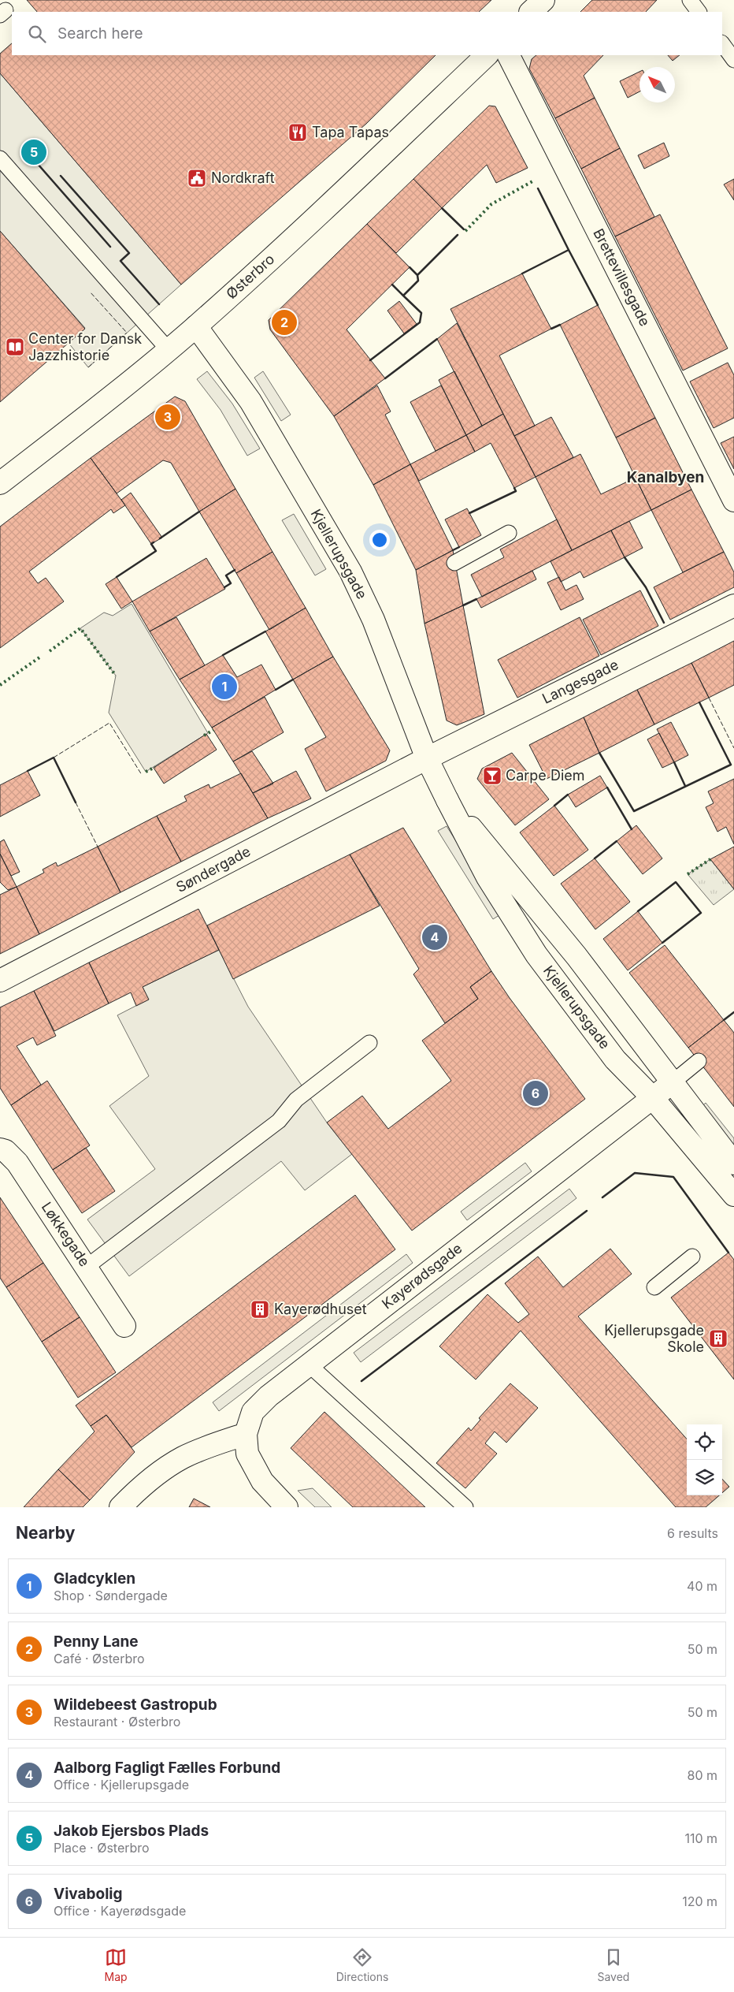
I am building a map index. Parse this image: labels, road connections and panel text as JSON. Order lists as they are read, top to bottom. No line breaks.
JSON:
{"streets":{"street":["Østerbro","Brettevillesgade","Kjellerupsgade","Langesgade","Søndergade","Løkkegade","Kayerødsgade"]},"crossings":[["Østerbro","Kjellerupsgade"],["Kjellerupsgade","Langesgade"],["Kjellerupsgade","Søndergade"],["Kjellerupsgade","Kayerødsgade"],["Langesgade","Søndergade"]],"districts":["Kanalbyen"],"places":{"restaurant":["Tapa Tapas"],"public building":["Nordkraft"],"library":["Center for Dansk Jazzhistorie"],"bar":["Carpe Diem"],"building":["Kayerødhuset","Kjellerupsgade Skole"]},"north":"top left","page":{"search":"Search here","pins":["5","2","3","1","4","6"],"heading":["Nearby","6 results"],"list":[{"mark":"1","name":"Gladcyklen","note":"Shop · Søndergade","value":"40 m"},{"mark":"2","name":"Penny Lane","note":"Café · Østerbro","value":"50 m"},{"mark":"3","name":"Wildebeest Gastropub","note":"Restaurant · Østerbro","value":"50 m"},{"mark":"4","name":"Aalborg Fagligt Fælles Forbund","note":"Office · Kjellerupsgade","value":"80 m"},{"mark":"5","name":"Jakob Ejersbos Plads","note":"Place · Østerbro","value":"110 m"},{"mark":"6","name":"Vivabolig","note":"Office · Kayerødsgade","value":"120 m"}],"nav":["Map","Directions","Saved"]}}
